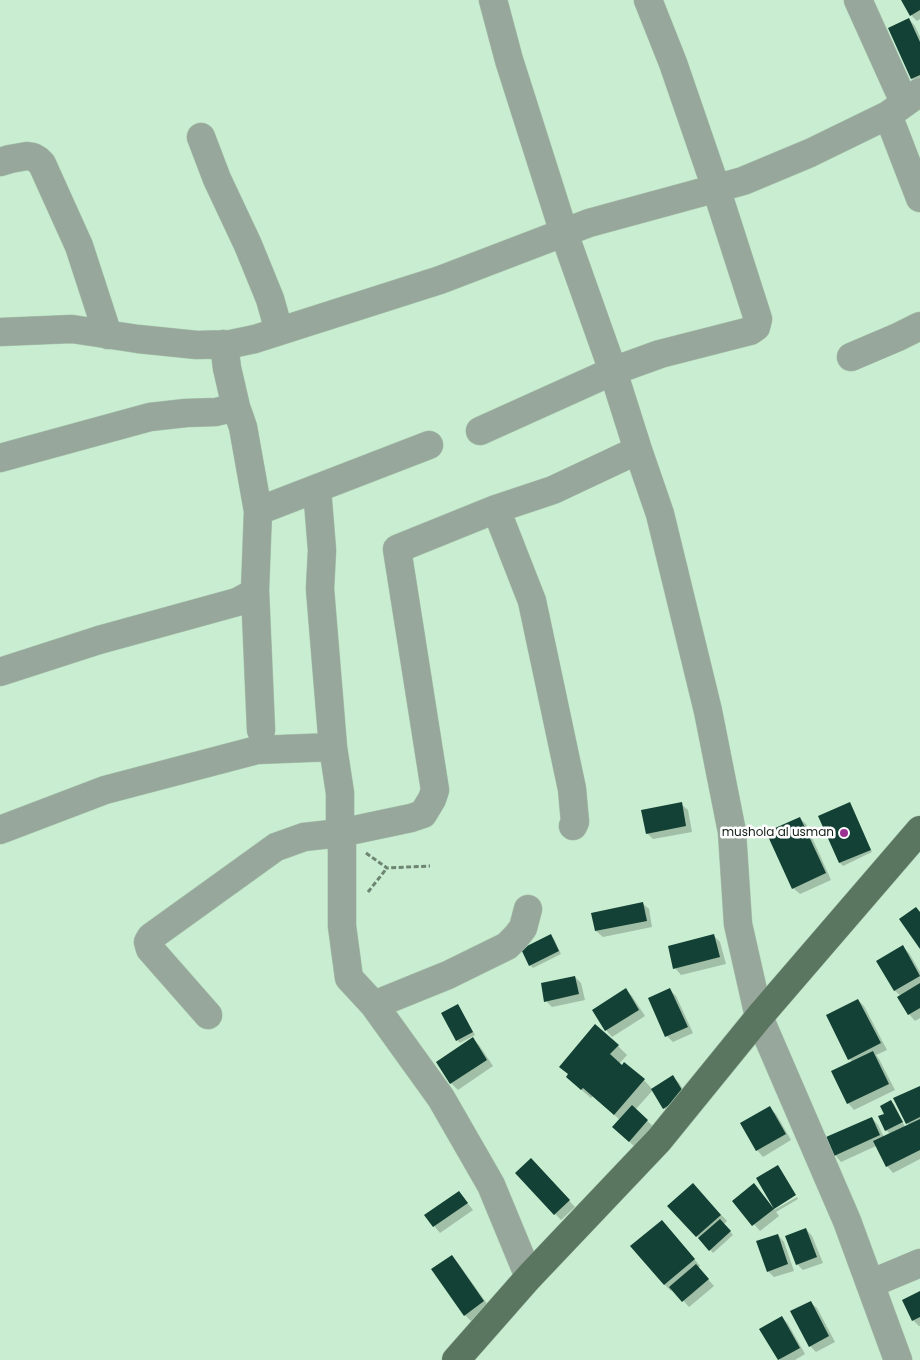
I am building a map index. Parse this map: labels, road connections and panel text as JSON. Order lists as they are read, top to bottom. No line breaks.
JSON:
{"places":["mushola al usman"]}
